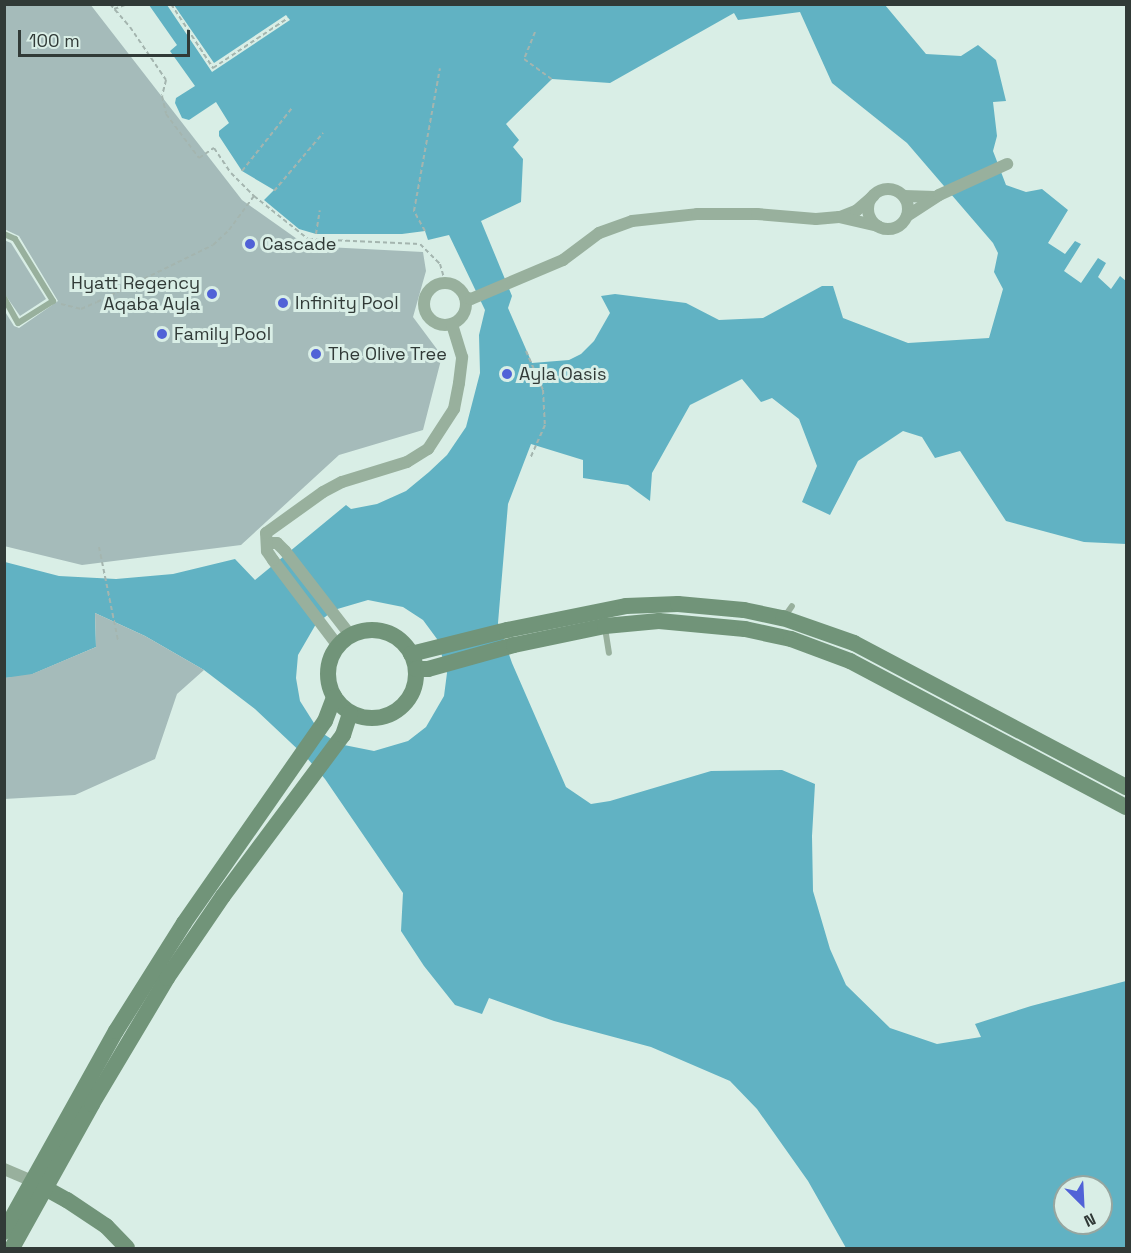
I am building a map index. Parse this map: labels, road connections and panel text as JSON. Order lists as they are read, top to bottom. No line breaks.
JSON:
{"places":["Cascade","Hyatt Regency Aqaba Ayla","Infinity Pool","Family Pool","The Olive Tree","Ayla Oasis"],"scale_bar":"100 m","north":"bottom right"}
